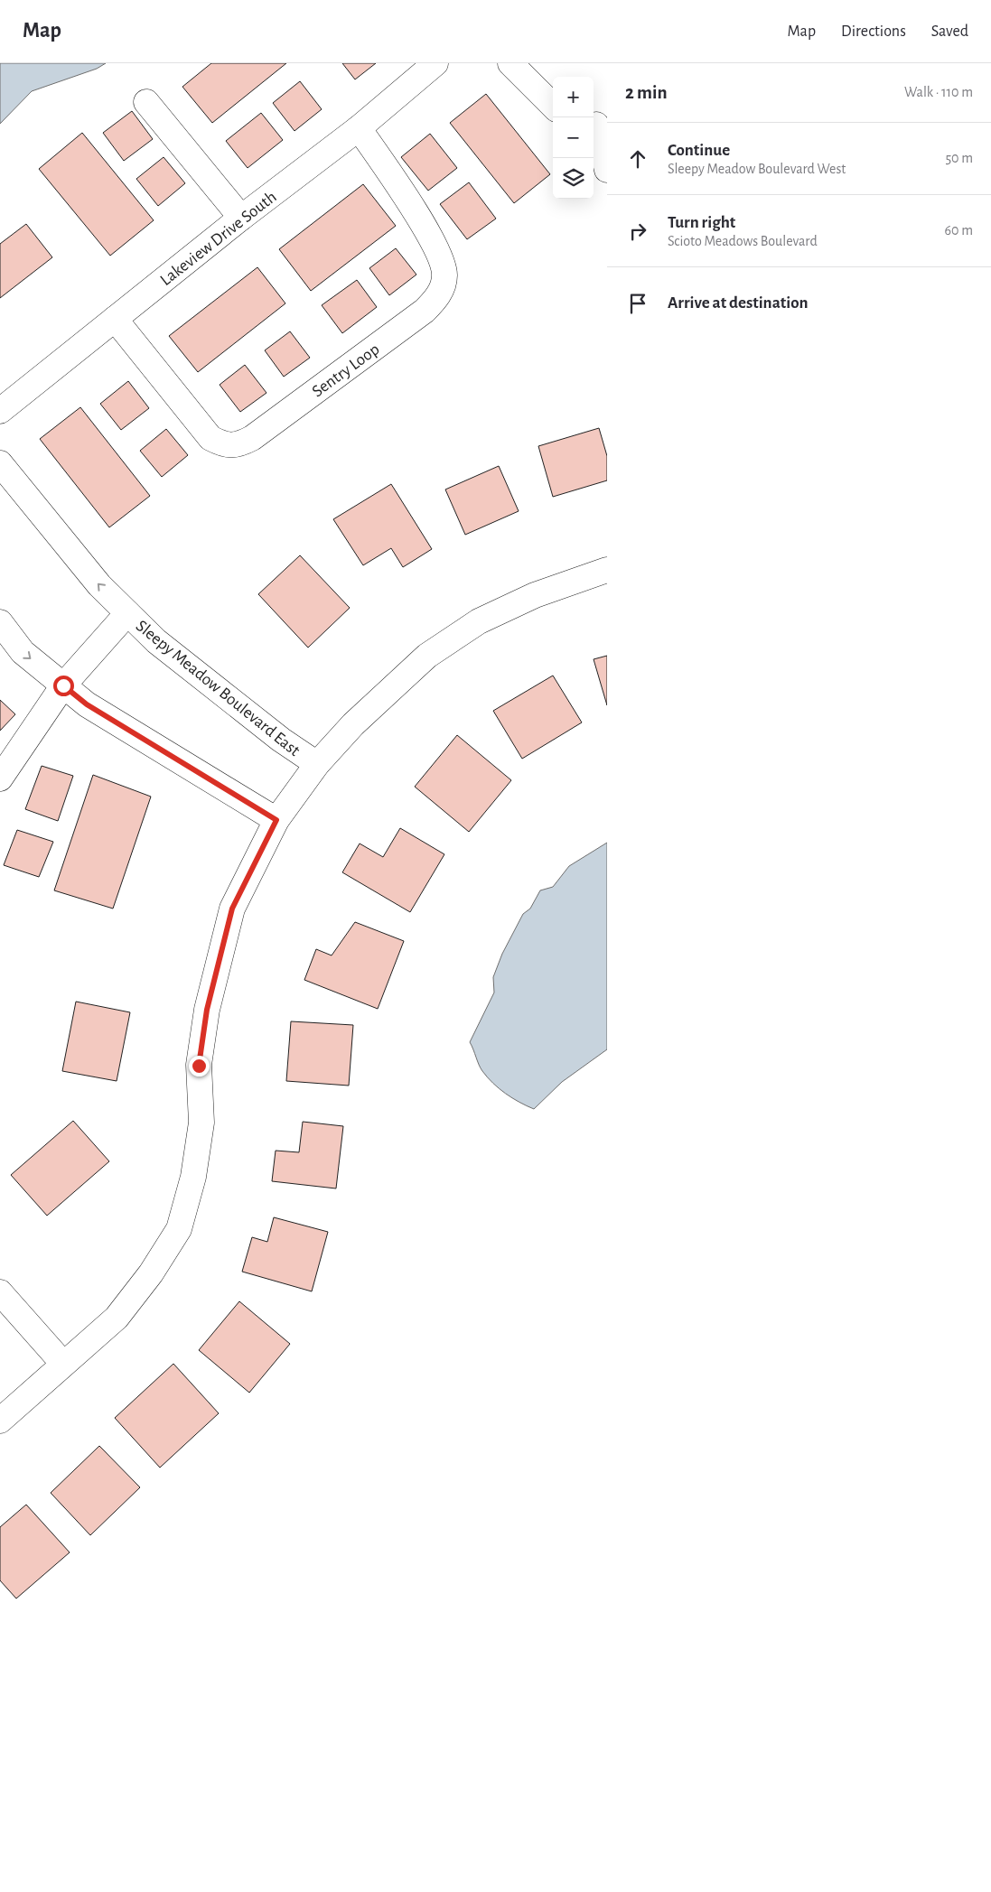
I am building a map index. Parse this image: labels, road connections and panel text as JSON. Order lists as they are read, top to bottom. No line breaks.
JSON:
{"streets":{"street":["Lakeview Drive South","Sentry Loop","Sleepy Meadow Boulevard East"]},"crossings":[["Lakeview Drive South","Sentry Loop"]],"page":{"header":"Map","nav":["Map","Directions","Saved"],"heading":["2 min","Walk · 110 m"],"map_buttons":["+","−"],"list":[["Continue","Sleepy Meadow Boulevard West","50 m"],["Turn right","Scioto Meadows Boulevard","60 m"],"Arrive at destination"]}}
